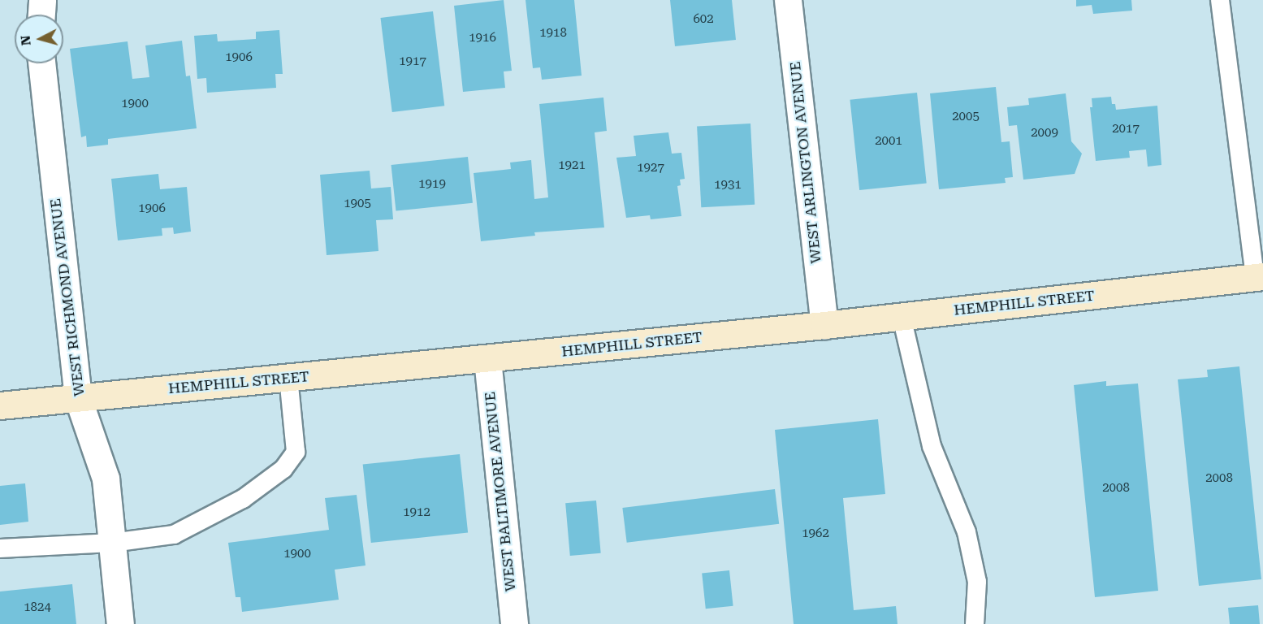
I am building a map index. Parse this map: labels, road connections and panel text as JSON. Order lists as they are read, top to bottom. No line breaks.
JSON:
{"streets":{"main road":["HEMPHILL STREET"],"street":["WEST ARLINGTON AVENUE","WEST RICHMOND AVENUE","WEST BALTIMORE AVENUE"]},"crossings":[["WEST ARLINGTON AVENUE","HEMPHILL STREET"],["WEST RICHMOND AVENUE","HEMPHILL STREET"],["HEMPHILL STREET","WEST BALTIMORE AVENUE"]],"house_numbers":["602","1918","1916","1906","1917","1900","2005","2017","2009","2001","1921","1927","1919","1931","1905","1906","2008","2008","1912","1962","1900","1824"],"north":"left"}
